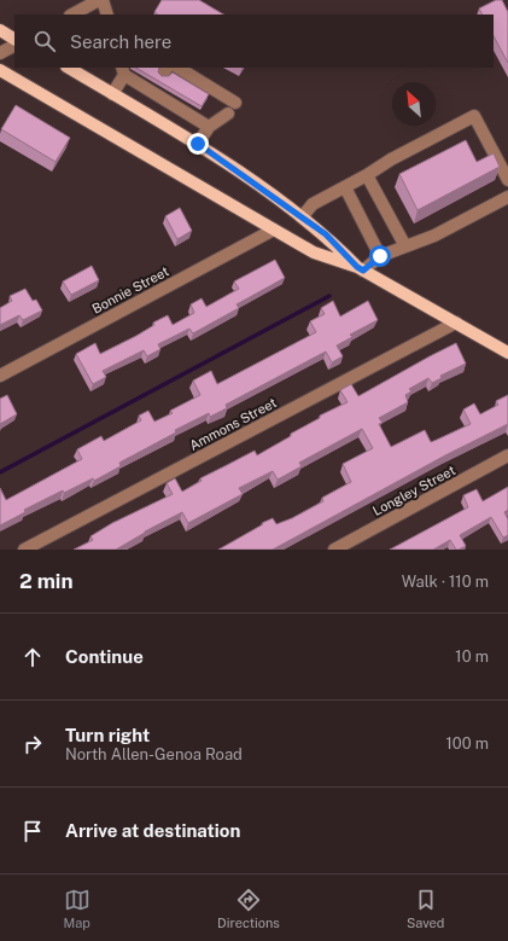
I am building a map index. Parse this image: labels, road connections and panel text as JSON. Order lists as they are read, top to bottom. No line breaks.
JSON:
{"streets":{"street":["Bonnie Street","Ammons Street","Longley Street"]},"north":"top left","page":{"search":"Search here","heading":["2 min","Walk · 110 m"],"list":[["Continue","10 m"],["Turn right","North Allen-Genoa Road","100 m"],"Arrive at destination"],"nav":["Map","Directions","Saved"]}}
